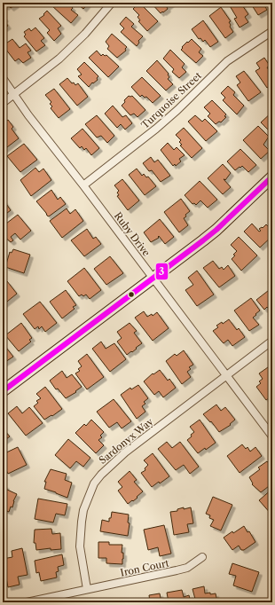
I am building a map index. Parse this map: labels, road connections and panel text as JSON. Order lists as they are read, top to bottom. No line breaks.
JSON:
{"streets":{"street":["Turquoise Street","Ruby Drive","Sardonyx Way","Iron Court"]},"crossings":[["Turquoise Street","Ruby Drive"],["Ruby Drive","Sardonyx Way"],["Sardonyx Way","Iron Court"]],"lines":["transit line 3"]}
